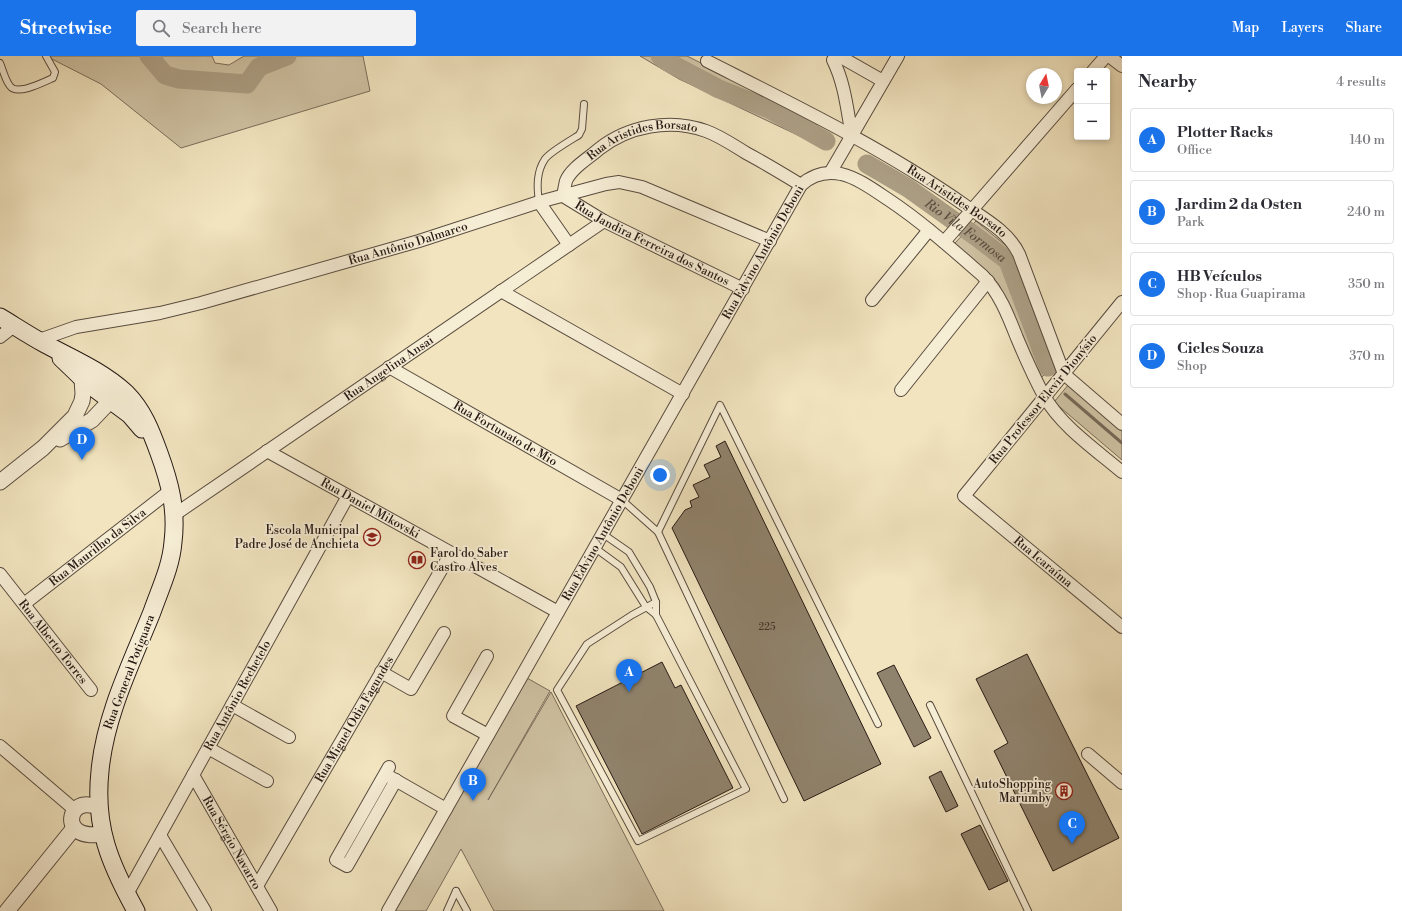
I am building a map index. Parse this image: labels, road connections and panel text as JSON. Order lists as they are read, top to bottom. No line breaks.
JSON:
{"streets":{"main road":["Rua General Potiguara"],"street":["Rua Aristides Borsato","Rua Jandira Ferreira dos Santos","Rua Antônio Dalmarco","Rua Edvino Antônio Deboni","Rua Angelina Ansai","Rua Professor Elevir Dionýsio","Rua Fortunato de Mio","Rua Daniel Mikovski","Rua Maurilho da Silva","Rua Icaraíma","Rua Alberto Torres","Rua Antônio Rechetelo","Rua Miguel Odia Fagundes","Rua Sérgio Navarro"]},"crossings":[["Rua Aristides Borsato","Rua Jandira Ferreira dos Santos"],["Rua Aristides Borsato","Rua Antônio Dalmarco"],["Rua Aristides Borsato","Rua Edvino Antônio Deboni"],["Rua Aristides Borsato","Rua Professor Elevir Dionýsio"],["Rua Jandira Ferreira dos Santos","Rua Antônio Dalmarco"],["Rua Jandira Ferreira dos Santos","Rua Edvino Antônio Deboni"],["Rua Jandira Ferreira dos Santos","Rua Angelina Ansai"],["Rua Antônio Dalmarco","Rua Edvino Antônio Deboni"],["Rua Antônio Dalmarco","Rua General Potiguara"],["Rua Edvino Antônio Deboni","Rua Fortunato de Mio"],["Rua Edvino Antônio Deboni","Rua Daniel Mikovski"],["Rua Angelina Ansai","Rua Fortunato de Mio"],["Rua Angelina Ansai","Rua Daniel Mikovski"],["Rua Angelina Ansai","Rua General Potiguara"],["Rua Professor Elevir Dionýsio","Rua Icaraíma"],["Rua Daniel Mikovski","Rua Antônio Rechetelo"],["Rua Daniel Mikovski","Rua Miguel Odia Fagundes"],["Rua Maurilho da Silva","Rua Alberto Torres"],["Rua Maurilho da Silva","Rua General Potiguara"],["Rua General Potiguara","Rua Antônio Rechetelo"],["Rua Antônio Rechetelo","Rua Sérgio Navarro"],["Rua Miguel Odia Fagundes","Rua Sérgio Navarro"]],"water":["Rio Vila Formosa"],"places":{"school or university":["Escola Municipal Padre José de Anchieta"],"library":["Farol do Saber Castro Alves"],"building":["AutoShopping Marumby"]},"house_numbers":["225"],"north":"top","page":{"header":"Streetwise","search":"Search here","nav":["Map","Layers","Share"],"heading":["Nearby","4 results"],"map_buttons":["+","−"],"list":[{"mark":"A","name":"Plotter Racks","note":"Office","value":"140 m"},{"mark":"B","name":"Jardim 2 da Osten","note":"Park","value":"240 m"},{"mark":"C","name":"HB Veículos","note":"Shop · Rua Guapirama","value":"350 m"},{"mark":"D","name":"Cicles Souza","note":"Shop","value":"370 m"}],"pins":["D","A","B","C"]}}
